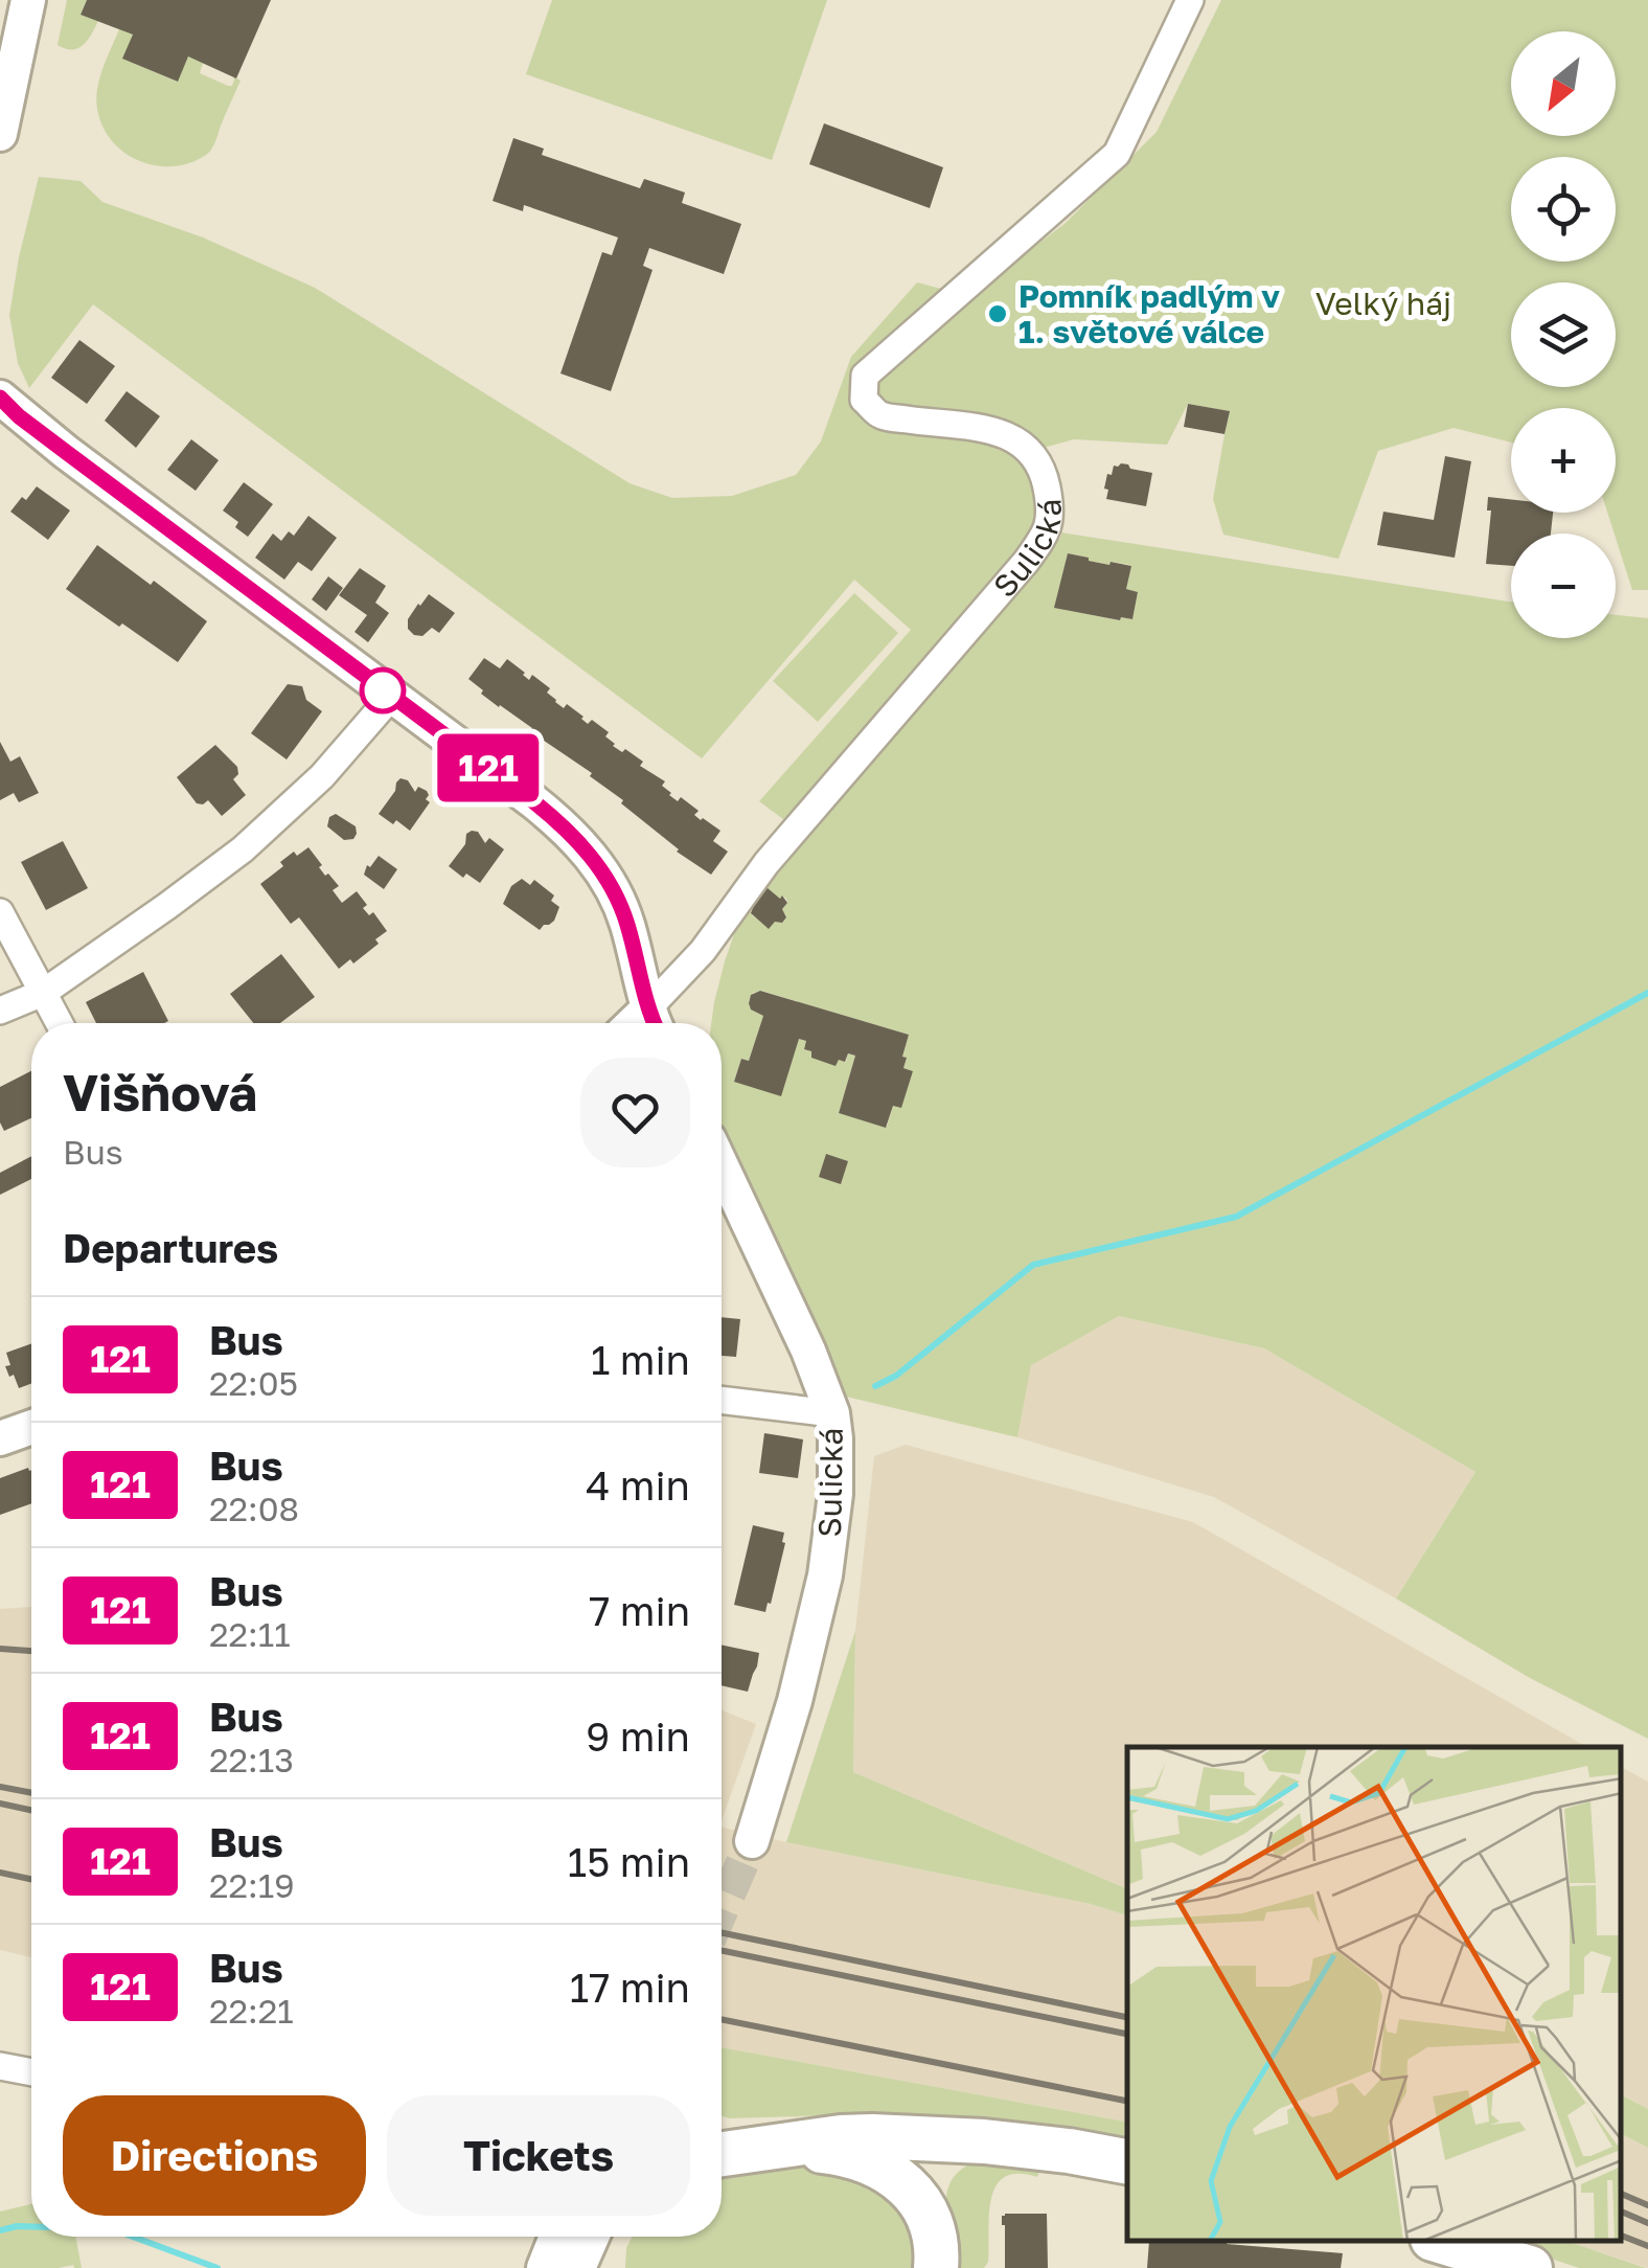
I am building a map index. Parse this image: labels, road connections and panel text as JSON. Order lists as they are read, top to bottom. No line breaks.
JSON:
{"streets":{"street":["Sulická"]},"parks":["Velký háj"],"places":["Pomník padlým v 1. světové válce"],"lines":["bus line 121"],"north":"bottom left","page":{"on_map":"121","map_buttons":["+","−"],"heading":[["Višňová","Bus"],"Departures"],"list":[{"mark":"121","name":"Bus","note":"22:05","value":"1 min"},{"mark":"121","name":"Bus","note":"22:08","value":"4 min"},{"mark":"121","name":"Bus","note":"22:11","value":"7 min"},{"mark":"121","name":"Bus","note":"22:13","value":"9 min"},{"mark":"121","name":"Bus","note":"22:19","value":"15 min"},{"mark":"121","name":"Bus","note":"22:21","value":"17 min"}],"buttons":["Directions","Tickets"]}}
